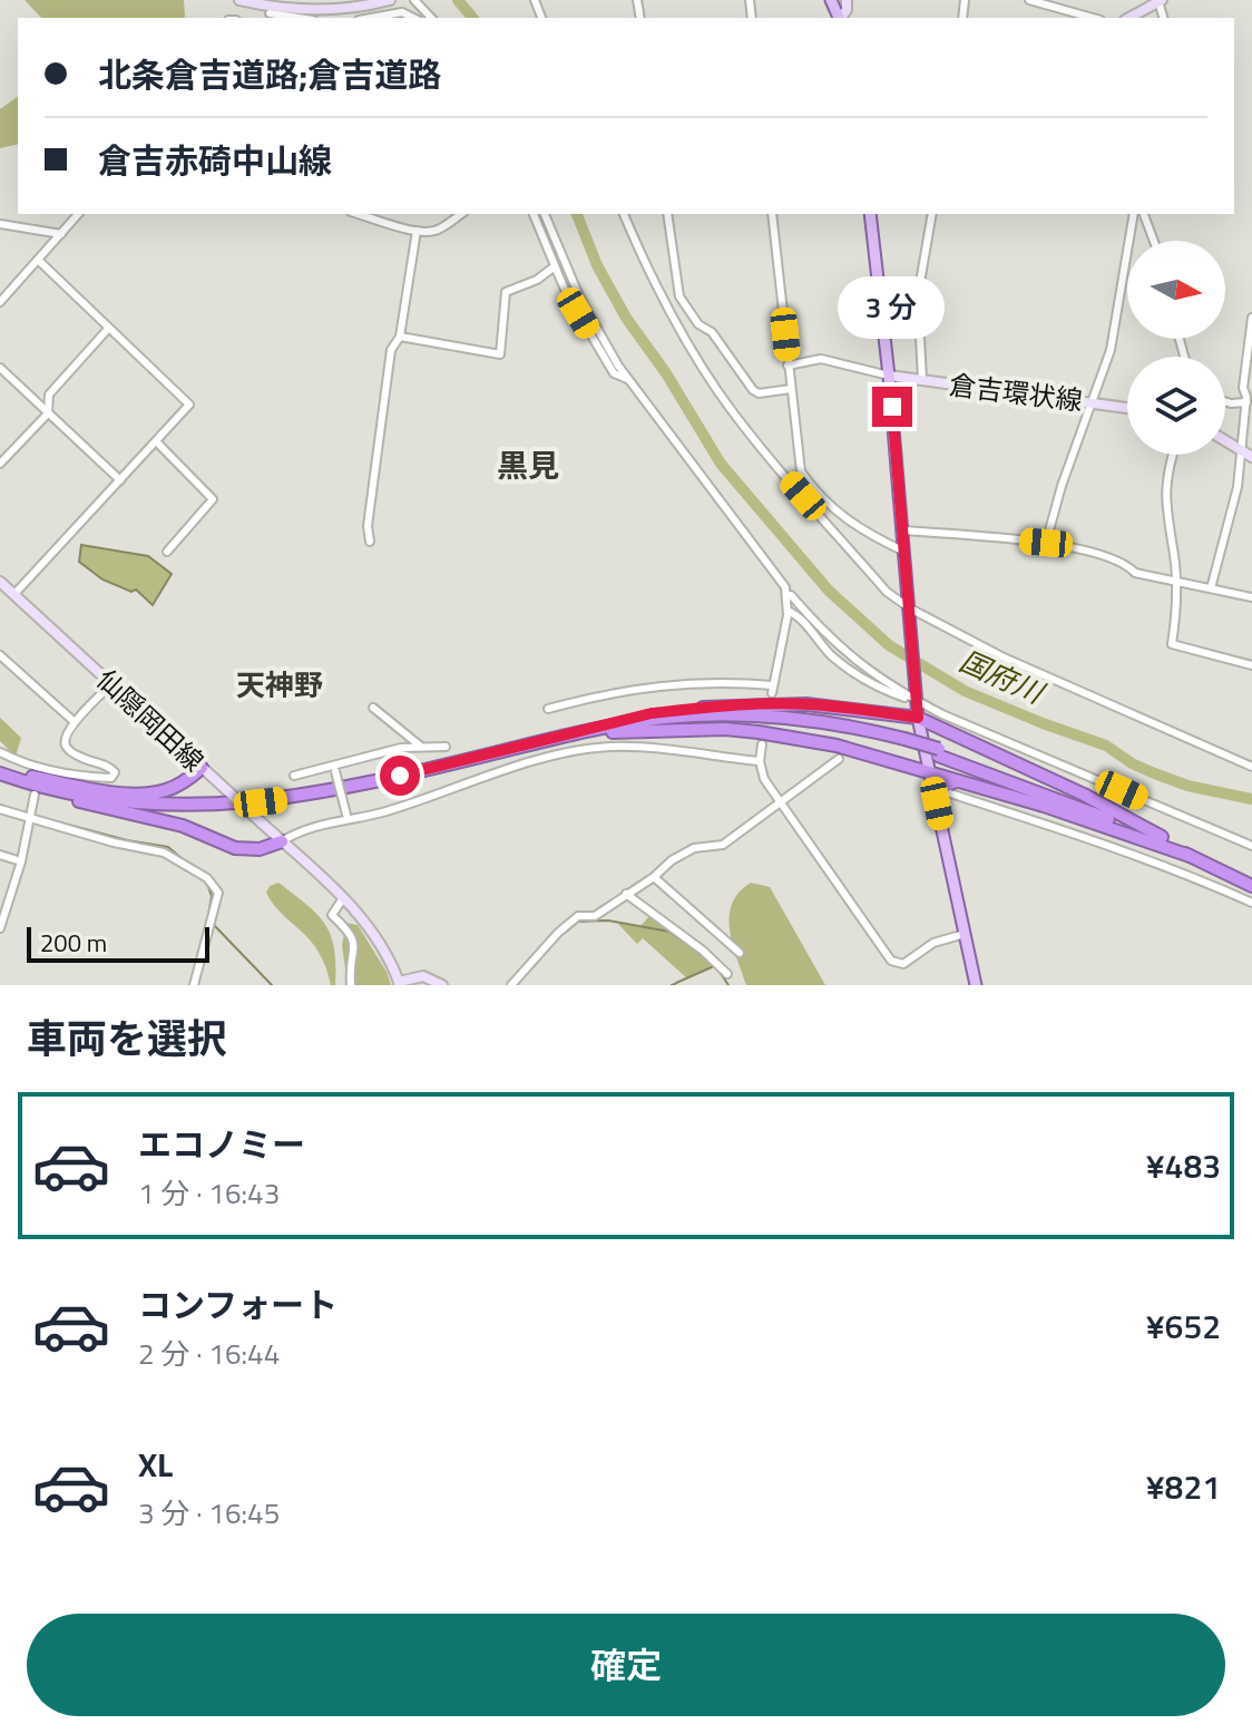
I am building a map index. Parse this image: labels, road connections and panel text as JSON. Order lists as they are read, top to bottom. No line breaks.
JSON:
{"streets":{"main road":["倉吉環状線","仙隠岡田線"]},"districts":["黒見","天神野"],"water":["国府川"],"scale_bar":"200 m","north":"right","page":{"banner":["北条倉吉道路;倉吉道路","倉吉赤碕中山線"],"bubble":"3 分","scale":"200 m","heading":"車両を選択","list":[{"name":"エコノミー","note":"1 分 · 16:43","value":"¥483"},{"name":"コンフォート","note":"2 分 · 16:44","value":"¥652"},{"name":"XL","note":"3 分 · 16:45","value":"¥821"}],"buttons":"確定"}}
